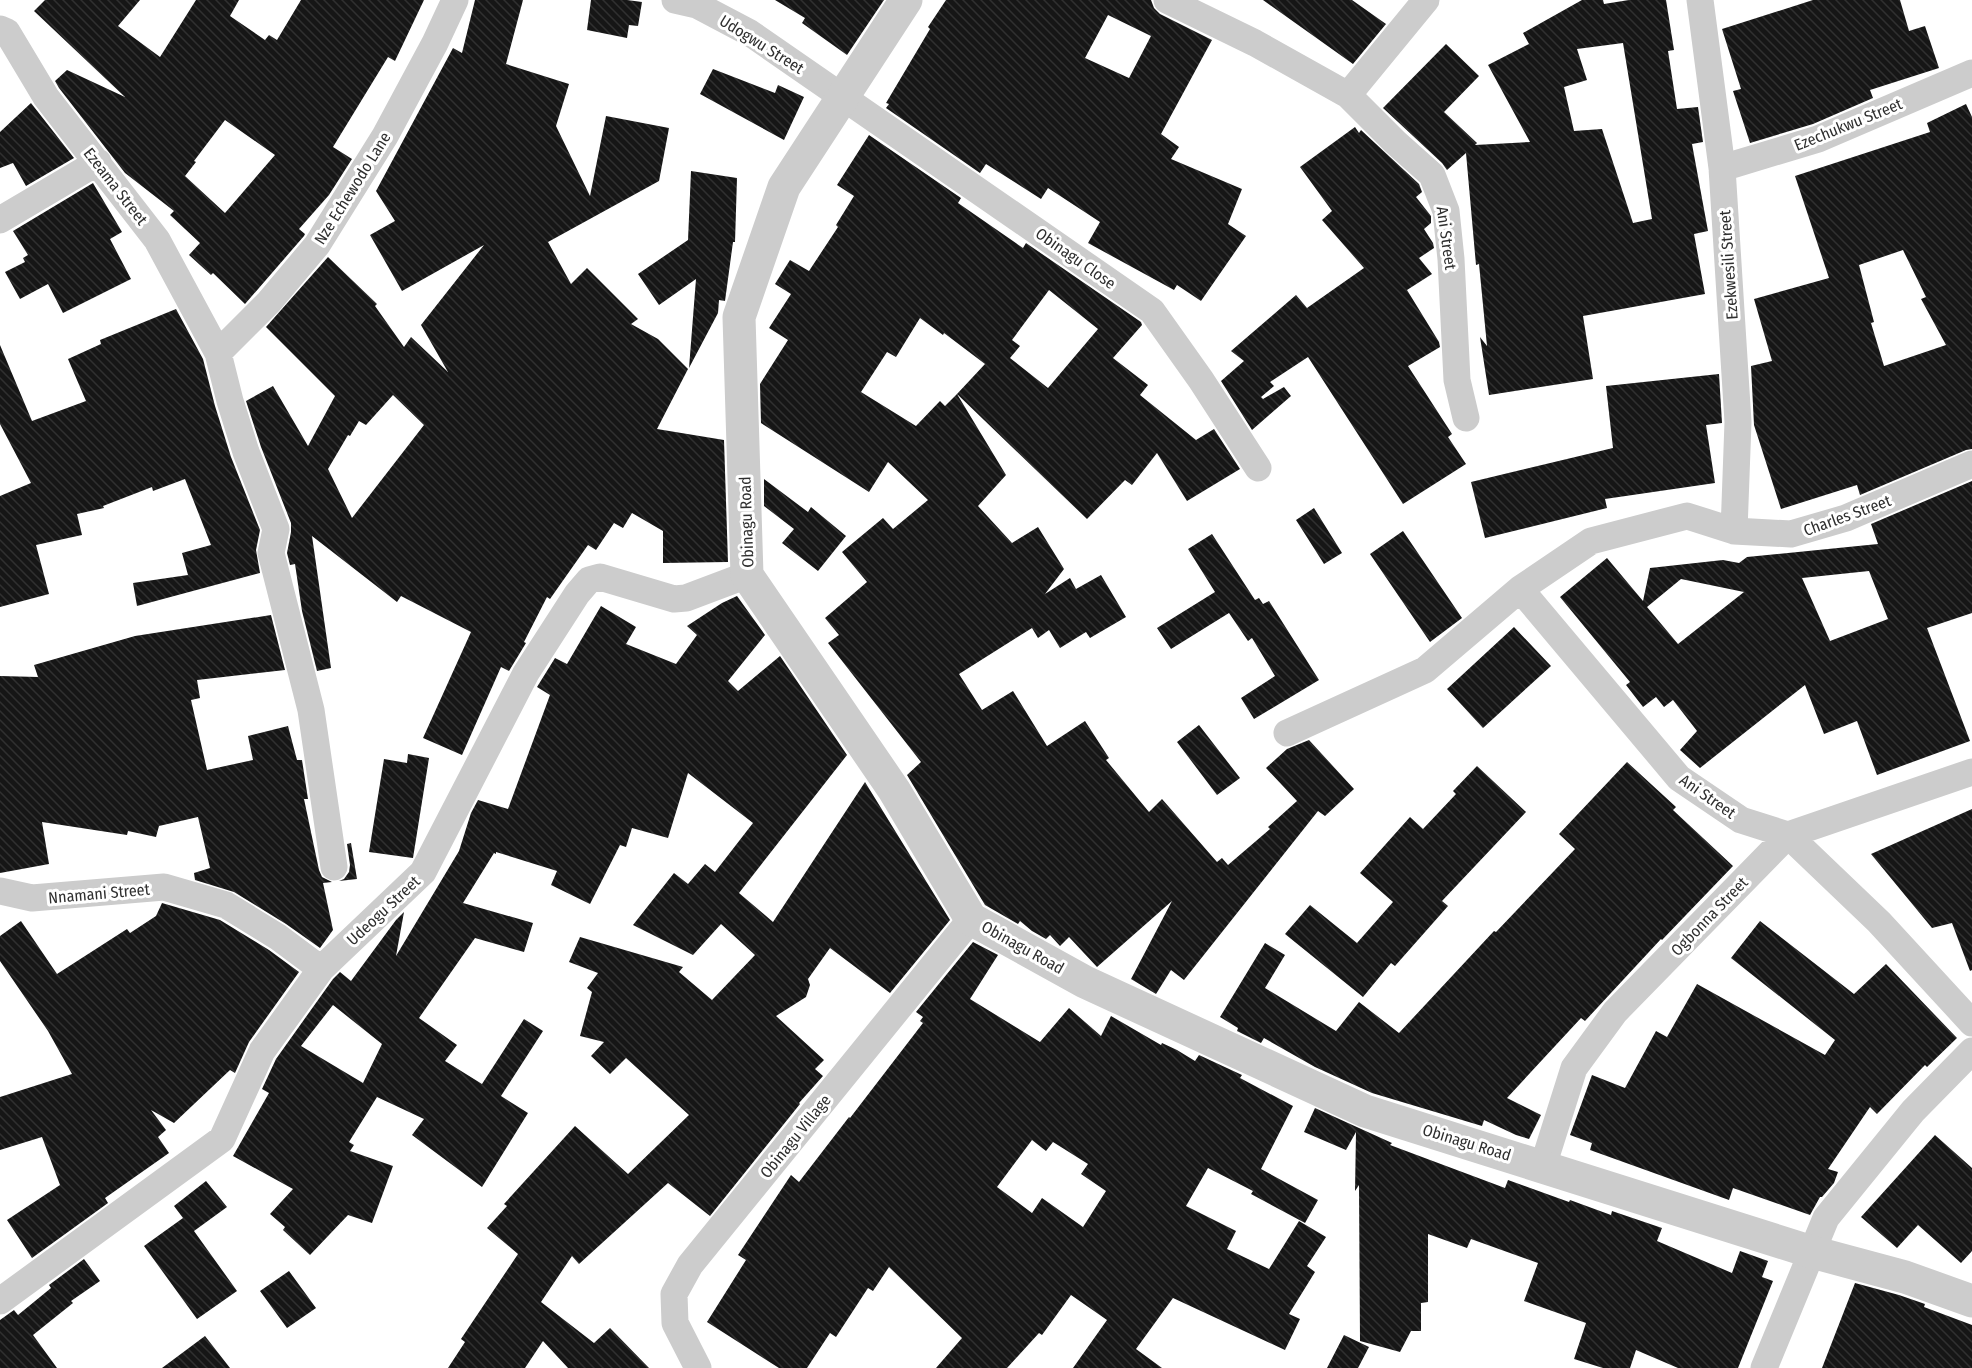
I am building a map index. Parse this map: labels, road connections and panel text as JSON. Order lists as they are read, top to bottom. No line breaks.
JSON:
{"streets":{"street":["Udogwu Street","Ezechukwu Street","Ezeama Street","Nze Echewodo Lane","Ani Street","Obinagu Close","Ezekwesili Street","Charles Street","Obinagu Road","Nnamani Street","Udeogu Street","Ogbonna Street","Obinagu Village"]},"crossings":[["Udogwu Street","Obinagu Close"],["Udogwu Street","Obinagu Road"],["Ezechukwu Street","Ezekwesili Street"],["Ezeama Street","Nze Echewodo Lane"],["Ani Street","Charles Street"],["Ani Street","Ogbonna Street"],["Obinagu Close","Obinagu Road"],["Ezekwesili Street","Charles Street"],["Obinagu Road","Udeogu Street"],["Obinagu Road","Ogbonna Street"],["Obinagu Road","Obinagu Village"],["Nnamani Street","Udeogu Street"]]}
